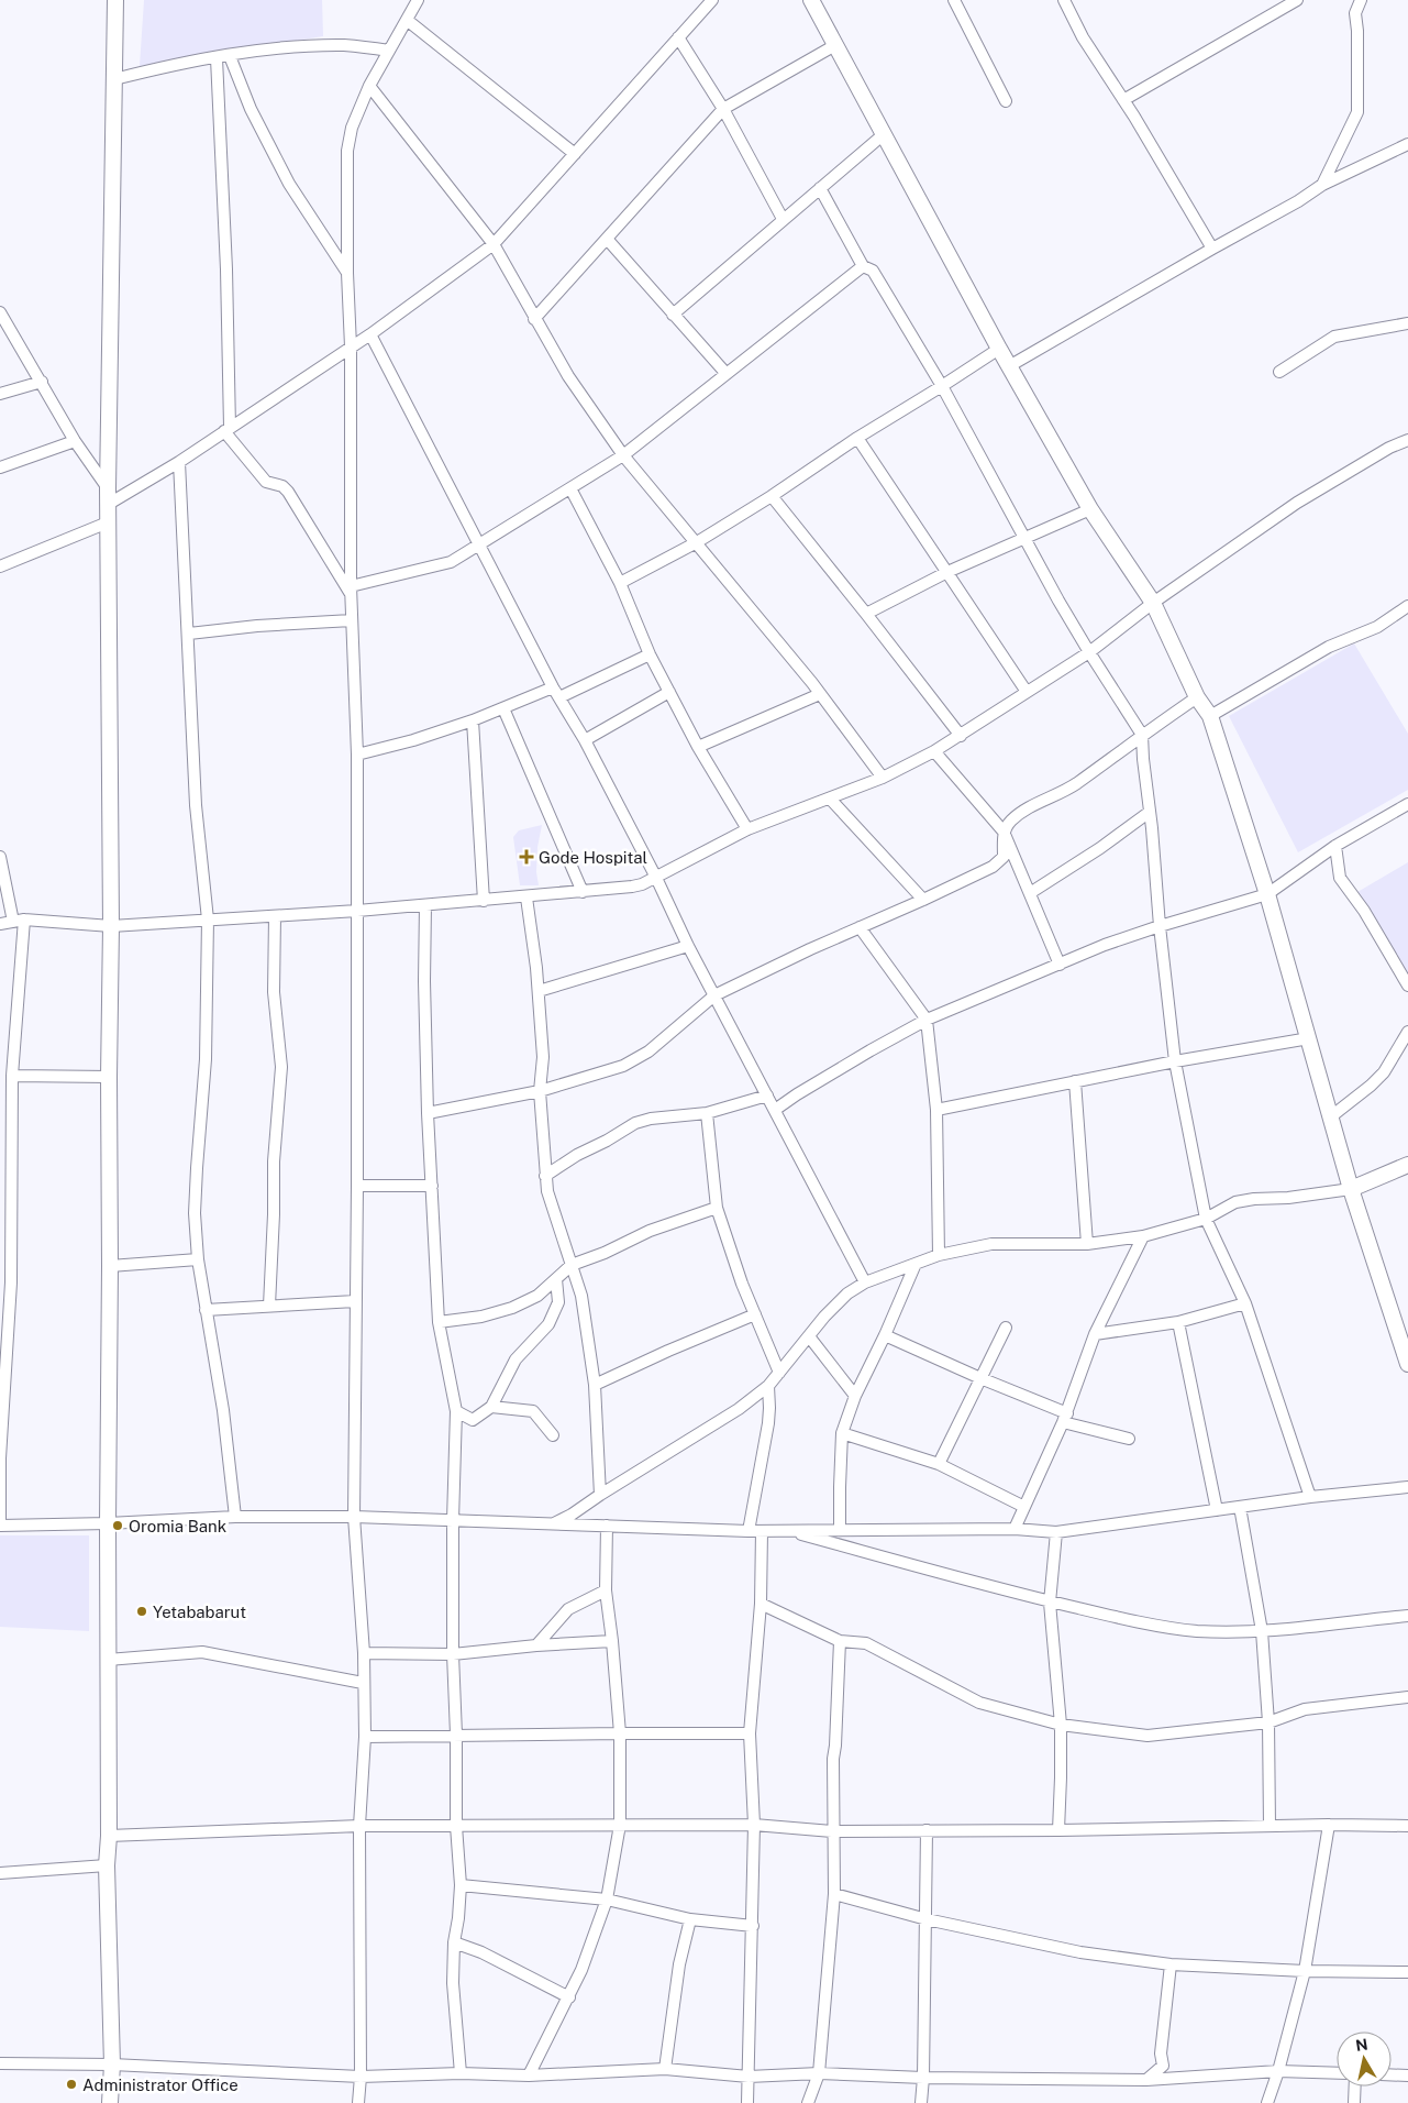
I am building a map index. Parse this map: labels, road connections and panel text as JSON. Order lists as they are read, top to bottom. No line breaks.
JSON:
{"places":{"health":["Gode Hospital"],"other":["Oromia Bank","Yetababarut","Administrator Office"]},"north":"top"}
